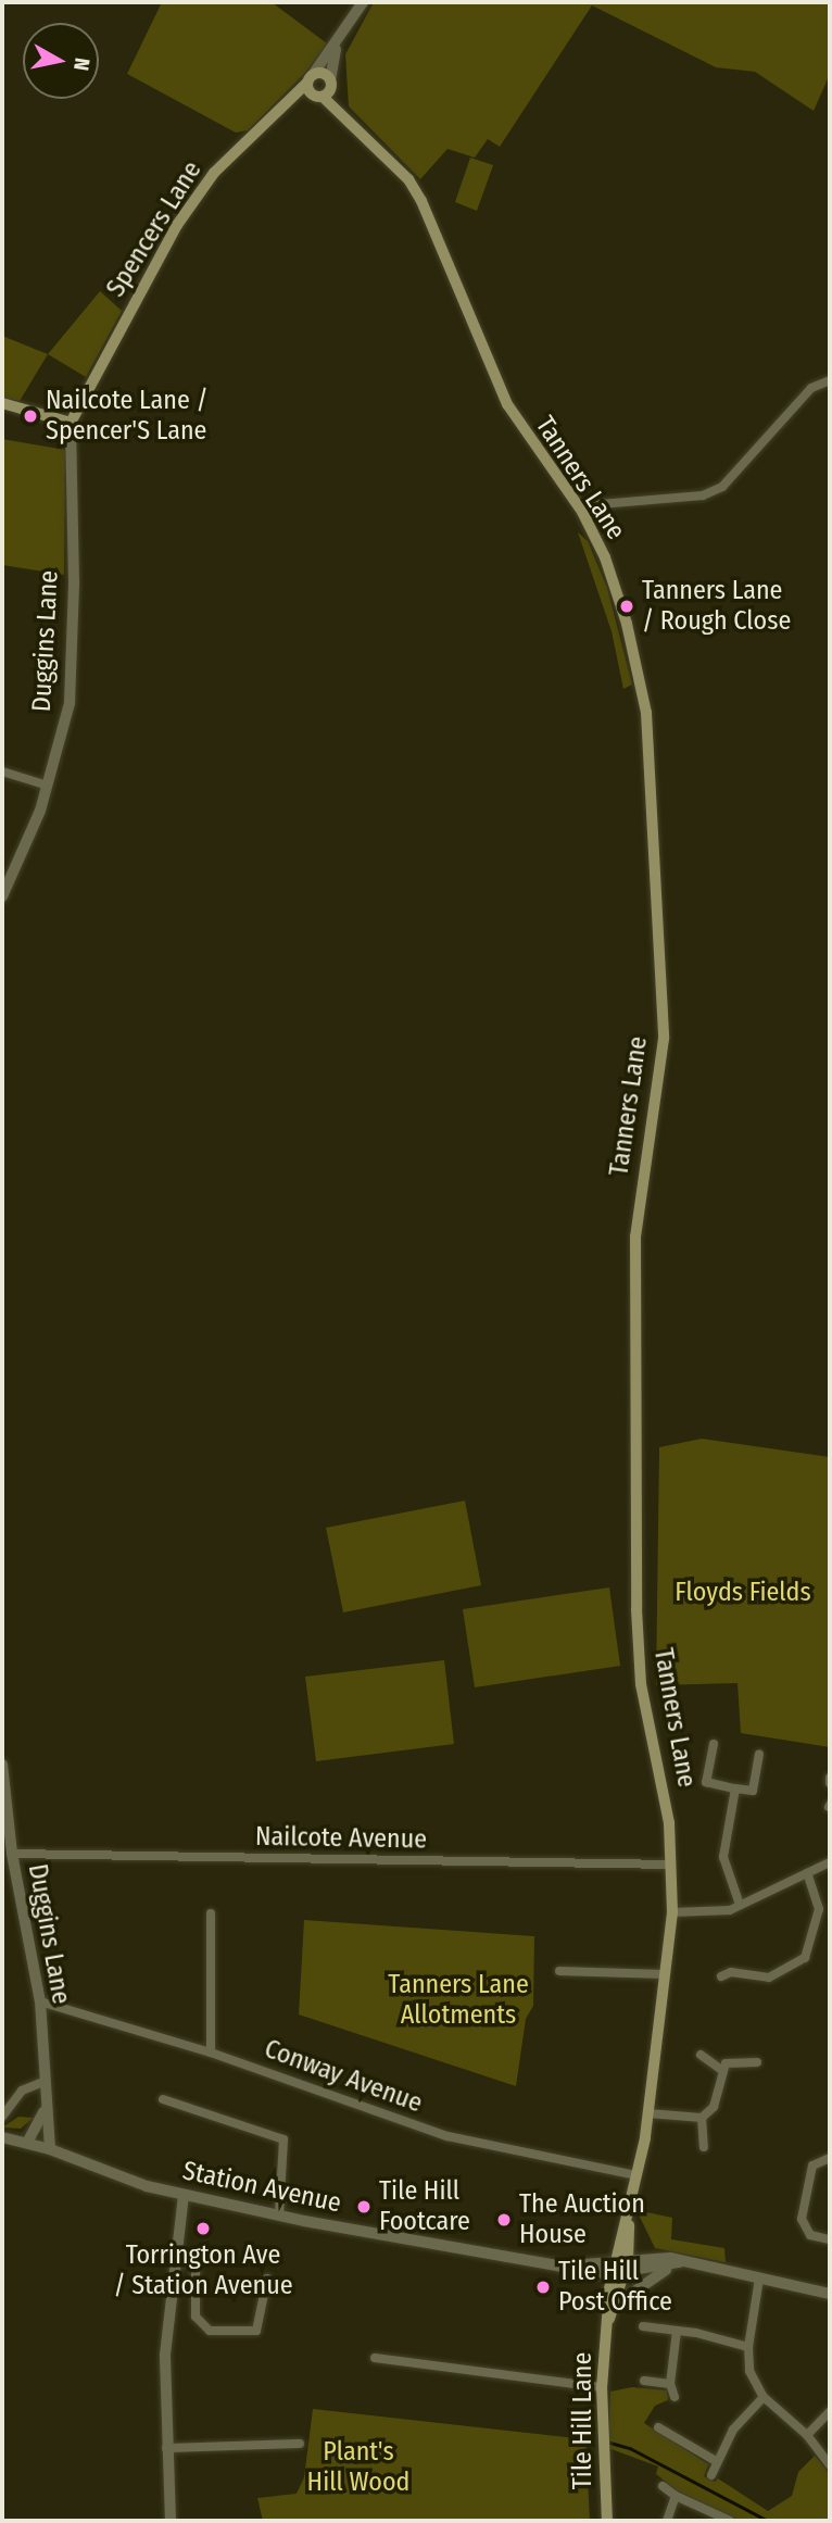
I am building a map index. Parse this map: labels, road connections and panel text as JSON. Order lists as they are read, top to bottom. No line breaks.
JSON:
{"streets":{"main road":["Spencers Lane","Tanners Lane","Tile Hill Lane"],"street":["Duggins Lane","Nailcote Avenue","Conway Avenue","Station Avenue"]},"crossings":[["Spencers Lane","Tanners Lane"],["Spencers Lane","Duggins Lane"],["Tanners Lane","Nailcote Avenue"],["Tanners Lane","Conway Avenue"],["Tanners Lane","Station Avenue"],["Tanners Lane","Tile Hill Lane"],["Duggins Lane","Nailcote Avenue"],["Duggins Lane","Conway Avenue"],["Duggins Lane","Station Avenue"],["Station Avenue","Tile Hill Lane"]],"parks":["Floyds Fields","Tanners Lane Allotments","Plant's Hill Wood"],"places":["Nailcote Lane / Spencer'S Lane","Tanners Lane / Rough Close","Tile Hill Footcare","The Auction House","Torrington Ave / Station Avenue","Tile Hill Post Office"],"north":"right"}
